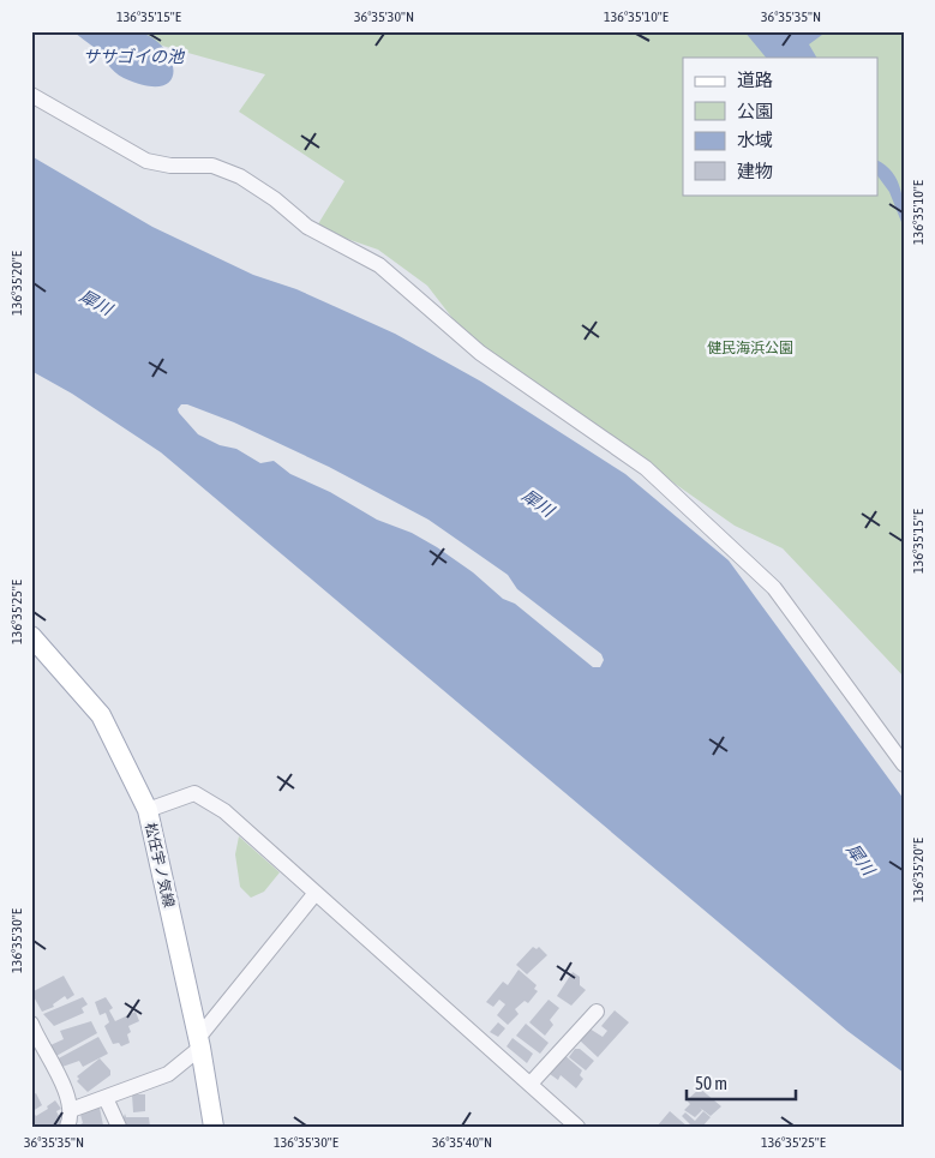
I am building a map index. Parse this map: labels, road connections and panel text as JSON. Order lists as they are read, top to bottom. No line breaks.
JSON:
{"streets":{"main road":["松任宇ノ気線"]},"water":["ササゴイの池","犀川"],"parks":["健民海浜公園"],"legend":["道路","公園","水域","建物"],"scale_bar":"50 m","coordinates":["136°35'15\"E","36°35'30\"N","136°35'10\"E","36°35'35\"N","136°35'20\"E","136°35'25\"E","136°35'30\"E","36°35'40\"N"]}
